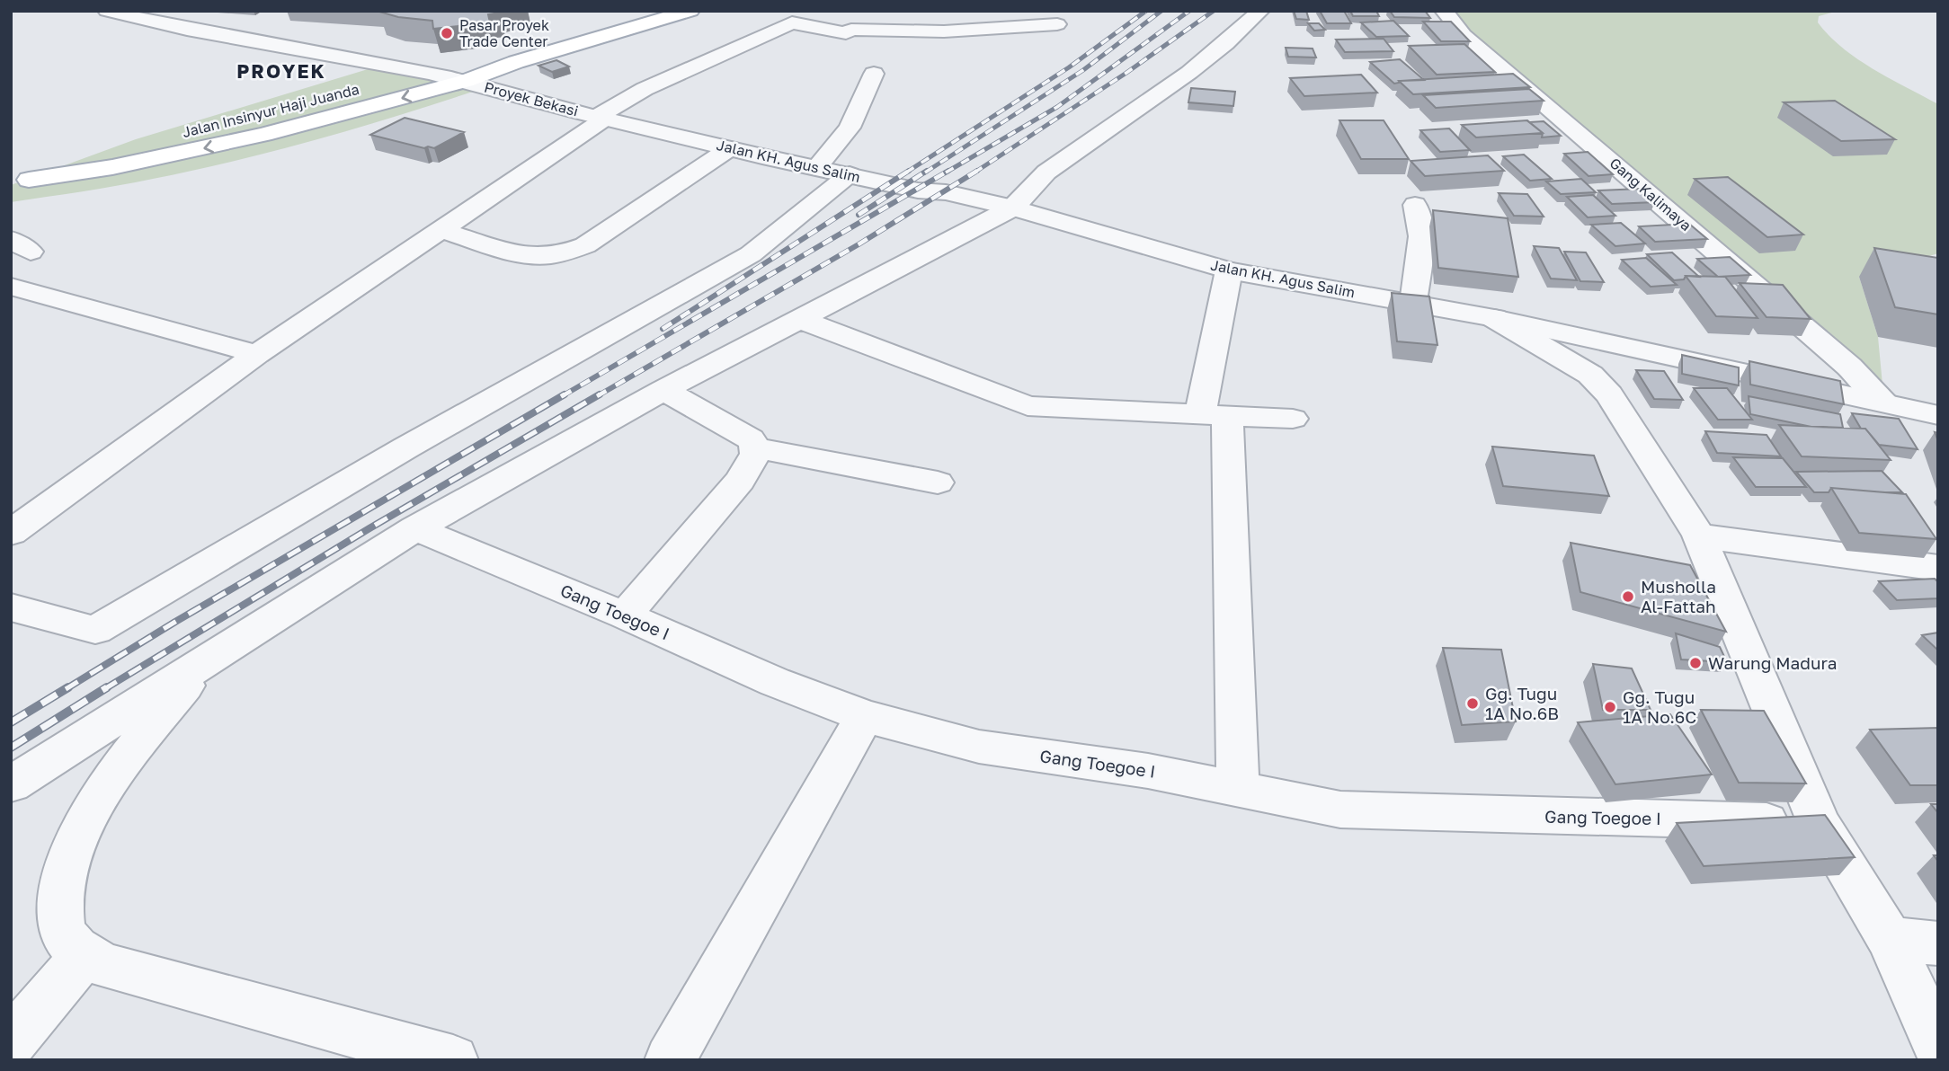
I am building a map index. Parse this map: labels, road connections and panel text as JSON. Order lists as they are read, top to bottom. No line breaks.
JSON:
{"streets":{"main road":["Jalan Insinyur Haji Juanda"],"street":["Proyek Bekasi","Jalan KH. Agus Salim","Gang Kalimaya","Gang Toegoe I"]},"crossings":[["Proyek Bekasi","Jalan Insinyur Haji Juanda"],["Proyek Bekasi","Jalan KH. Agus Salim"]],"districts":["PROYEK"],"places":["Pasar Proyek Trade Center","Musholla Al-Fattah","Warung Madura","Gg. Tugu 1A No.6B","Gg. Tugu 1A No.6C"]}
